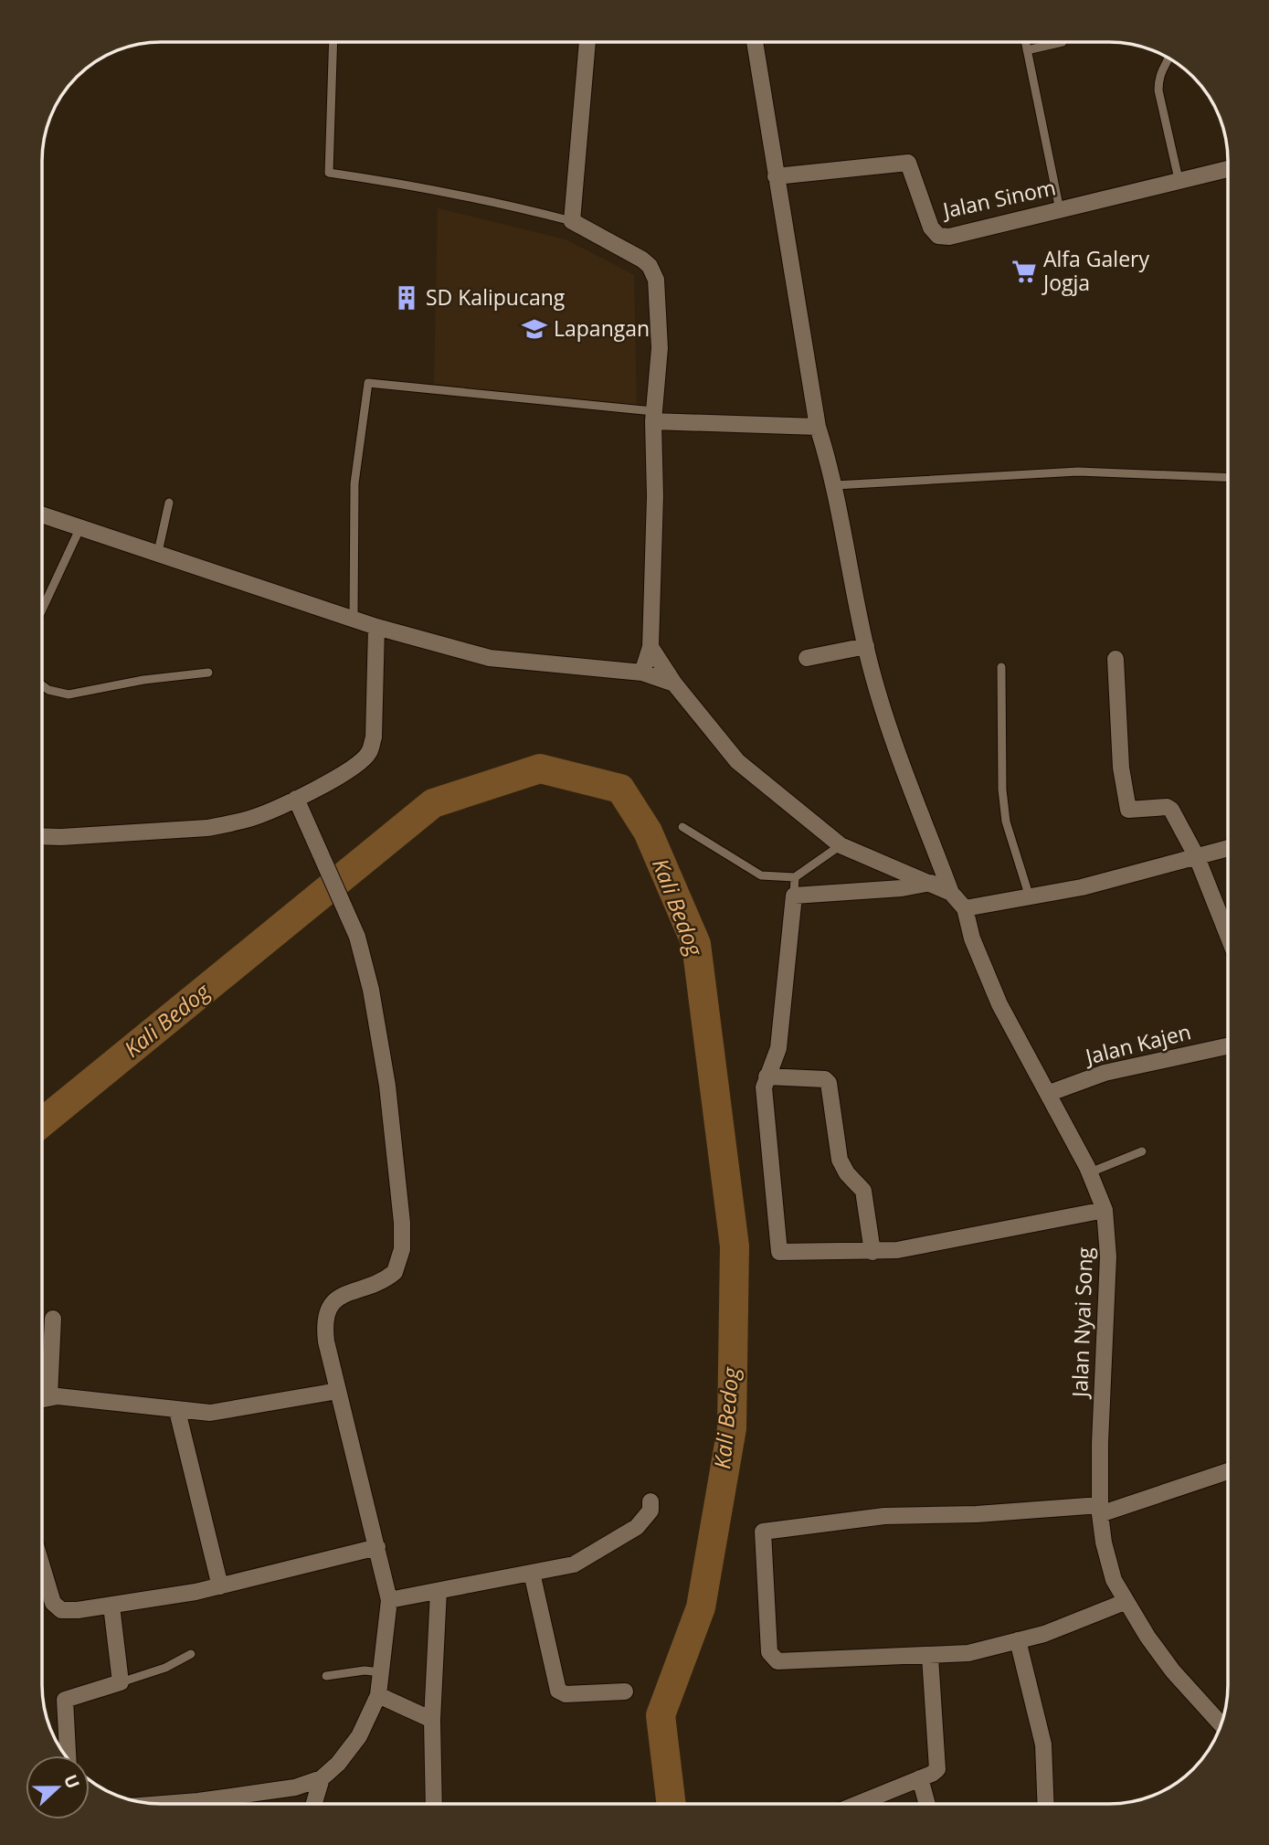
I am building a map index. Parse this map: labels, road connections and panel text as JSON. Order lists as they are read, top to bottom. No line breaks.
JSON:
{"streets":{"street":["Jalan Sinom","Jalan Kajen","Jalan Nyai Song"]},"crossings":[["Jalan Kajen","Jalan Nyai Song"]],"water":["Kali Bedog"],"places":{"supermarket":["Alfa Galery Jogja"],"building":["SD Kalipucang"],"school or university":["Lapangan"]},"north":"right"}
